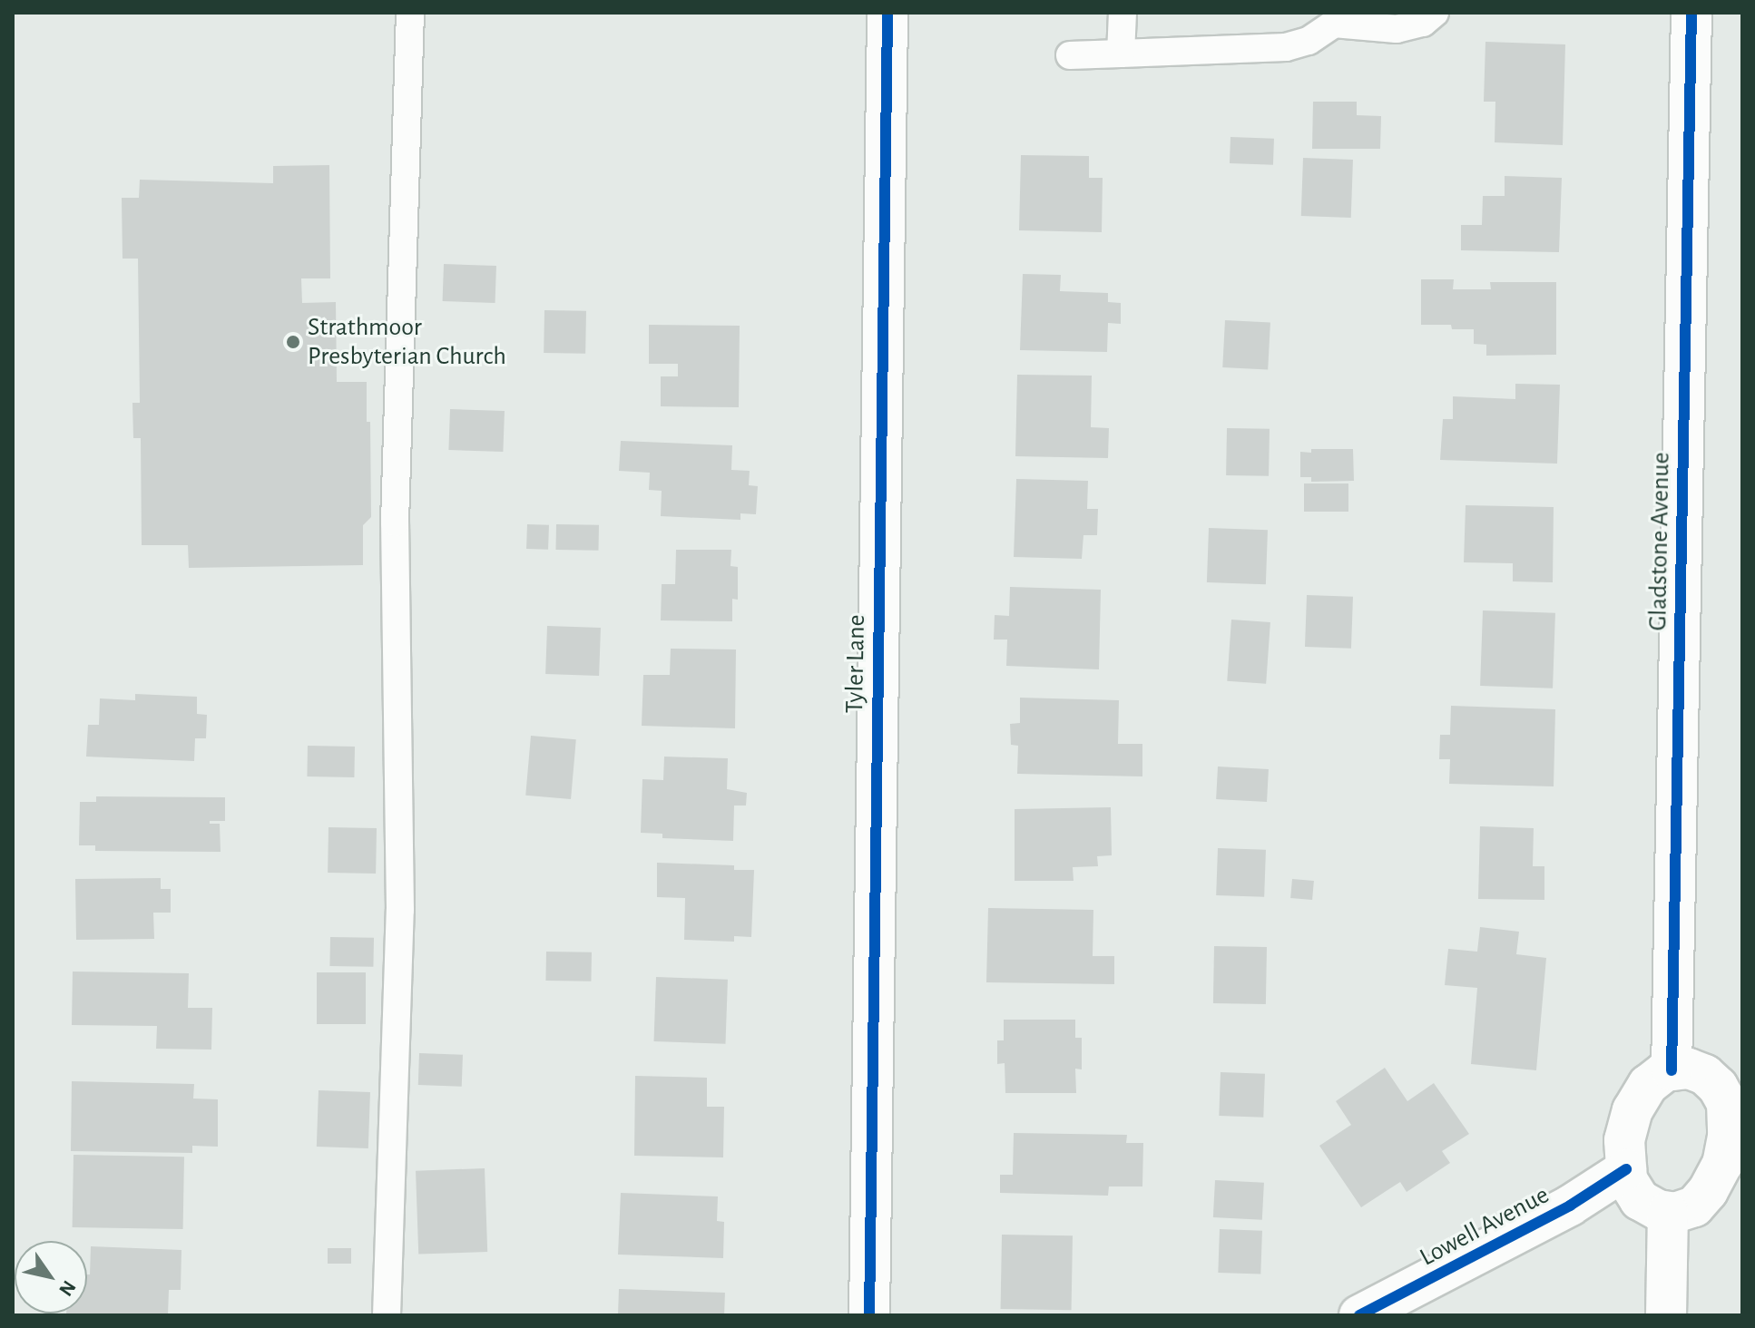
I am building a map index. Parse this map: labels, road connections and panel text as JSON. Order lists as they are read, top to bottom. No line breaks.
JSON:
{"streets":{"street":["Gladstone Avenue","Tyler Lane","Lowell Avenue"]},"crossings":[["Gladstone Avenue","Lowell Avenue"]],"places":["Strathmoor Presbyterian Church"],"north":"bottom right"}
